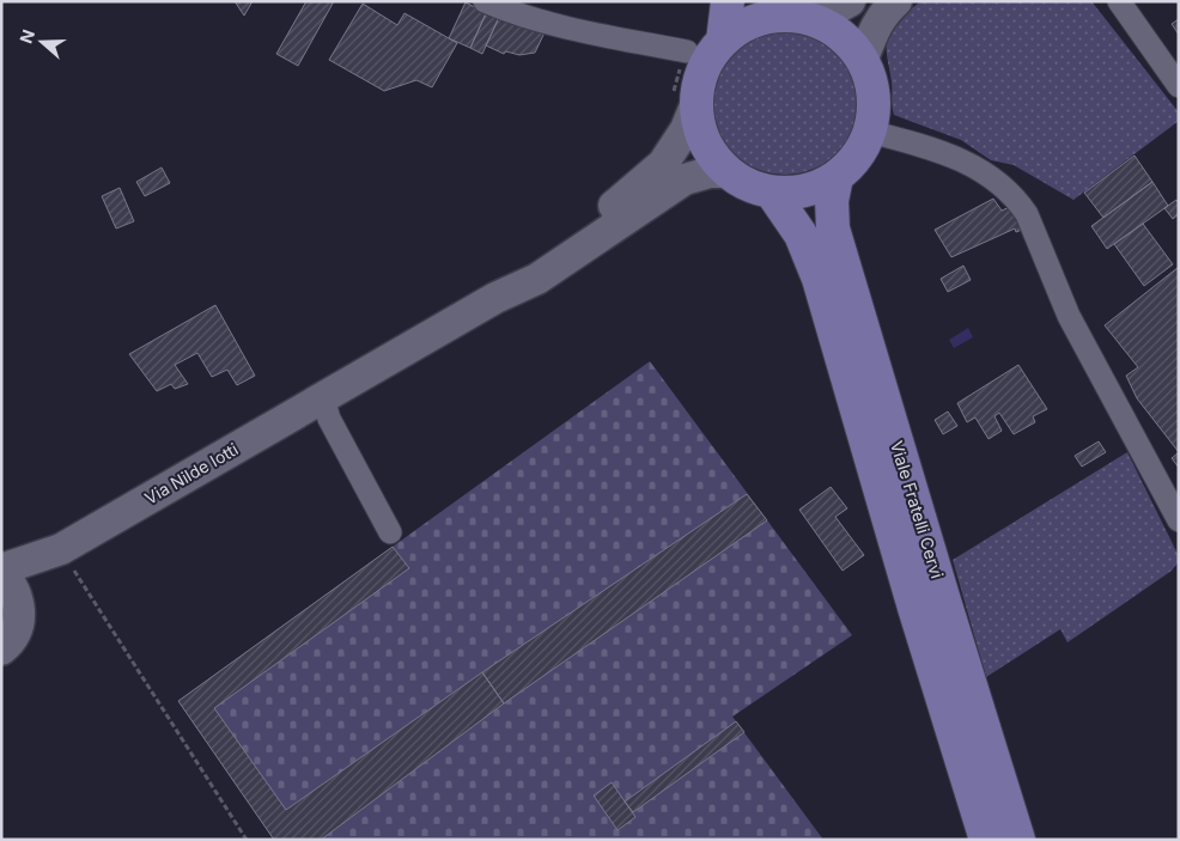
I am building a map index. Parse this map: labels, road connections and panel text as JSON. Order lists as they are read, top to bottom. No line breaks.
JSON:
{"streets":{"main road":["Viale Fratelli Cervi"],"street":["Via Nilde Iotti"]},"north":"left"}
